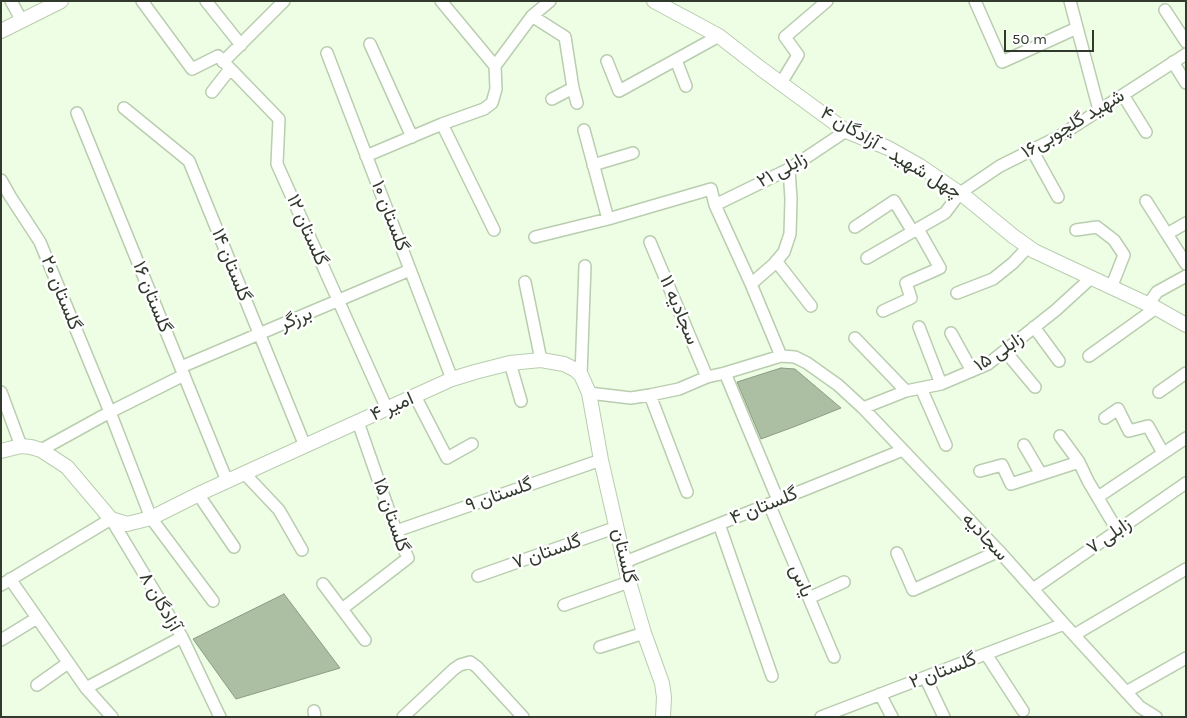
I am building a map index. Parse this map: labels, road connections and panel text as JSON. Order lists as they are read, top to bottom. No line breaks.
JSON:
{"streets":{"street":["شهید گلچوبی۱۶","چهل شهید - آزادگان ۴","زابلی ۲۱","گلستان ۱۰","گلستان ۱۲","گلستان ۱۴","گلستان ۲۰","گلستان ۱۶","سجادیه ۱۱","برزگر","زابلی ۱۵","امیر ۴","گلستان ۹","گلستان ۴","گلستان ۱۵","زابلی ۷","سجادیه","گلستان ۷","گلستان","یاس","آزادگان ۸","گلستان ۲"]},"crossings":[["شهید گلچوبی۱۶","چهل شهید - آزادگان ۴"],["چهل شهید - آزادگان ۴","زابلی ۲۱"],["چهل شهید - آزادگان ۴","زابلی ۱۵"],["گلستان ۱۰","برزگر"],["گلستان ۱۰","امیر ۴"],["گلستان ۱۲","برزگر"],["گلستان ۱۲","امیر ۴"],["گلستان ۱۴","برزگر"],["گلستان ۱۴","امیر ۴"],["گلستان ۲۰","برزگر"],["گلستان ۲۰","امیر ۴"],["گلستان ۱۶","برزگر"],["گلستان ۱۶","امیر ۴"],["زابلی ۱۵","سجادیه"],["امیر ۴","گلستان ۱۵"],["امیر ۴","آزادگان ۸"],["گلستان ۹","گلستان ۱۵"],["گلستان ۹","گلستان"],["گلستان ۴","سجادیه"],["گلستان ۴","گلستان"],["گلستان ۴","یاس"],["زابلی ۷","سجادیه"],["سجادیه","گلستان ۲"],["گلستان ۷","گلستان"]],"scale_bar":"50 m"}
